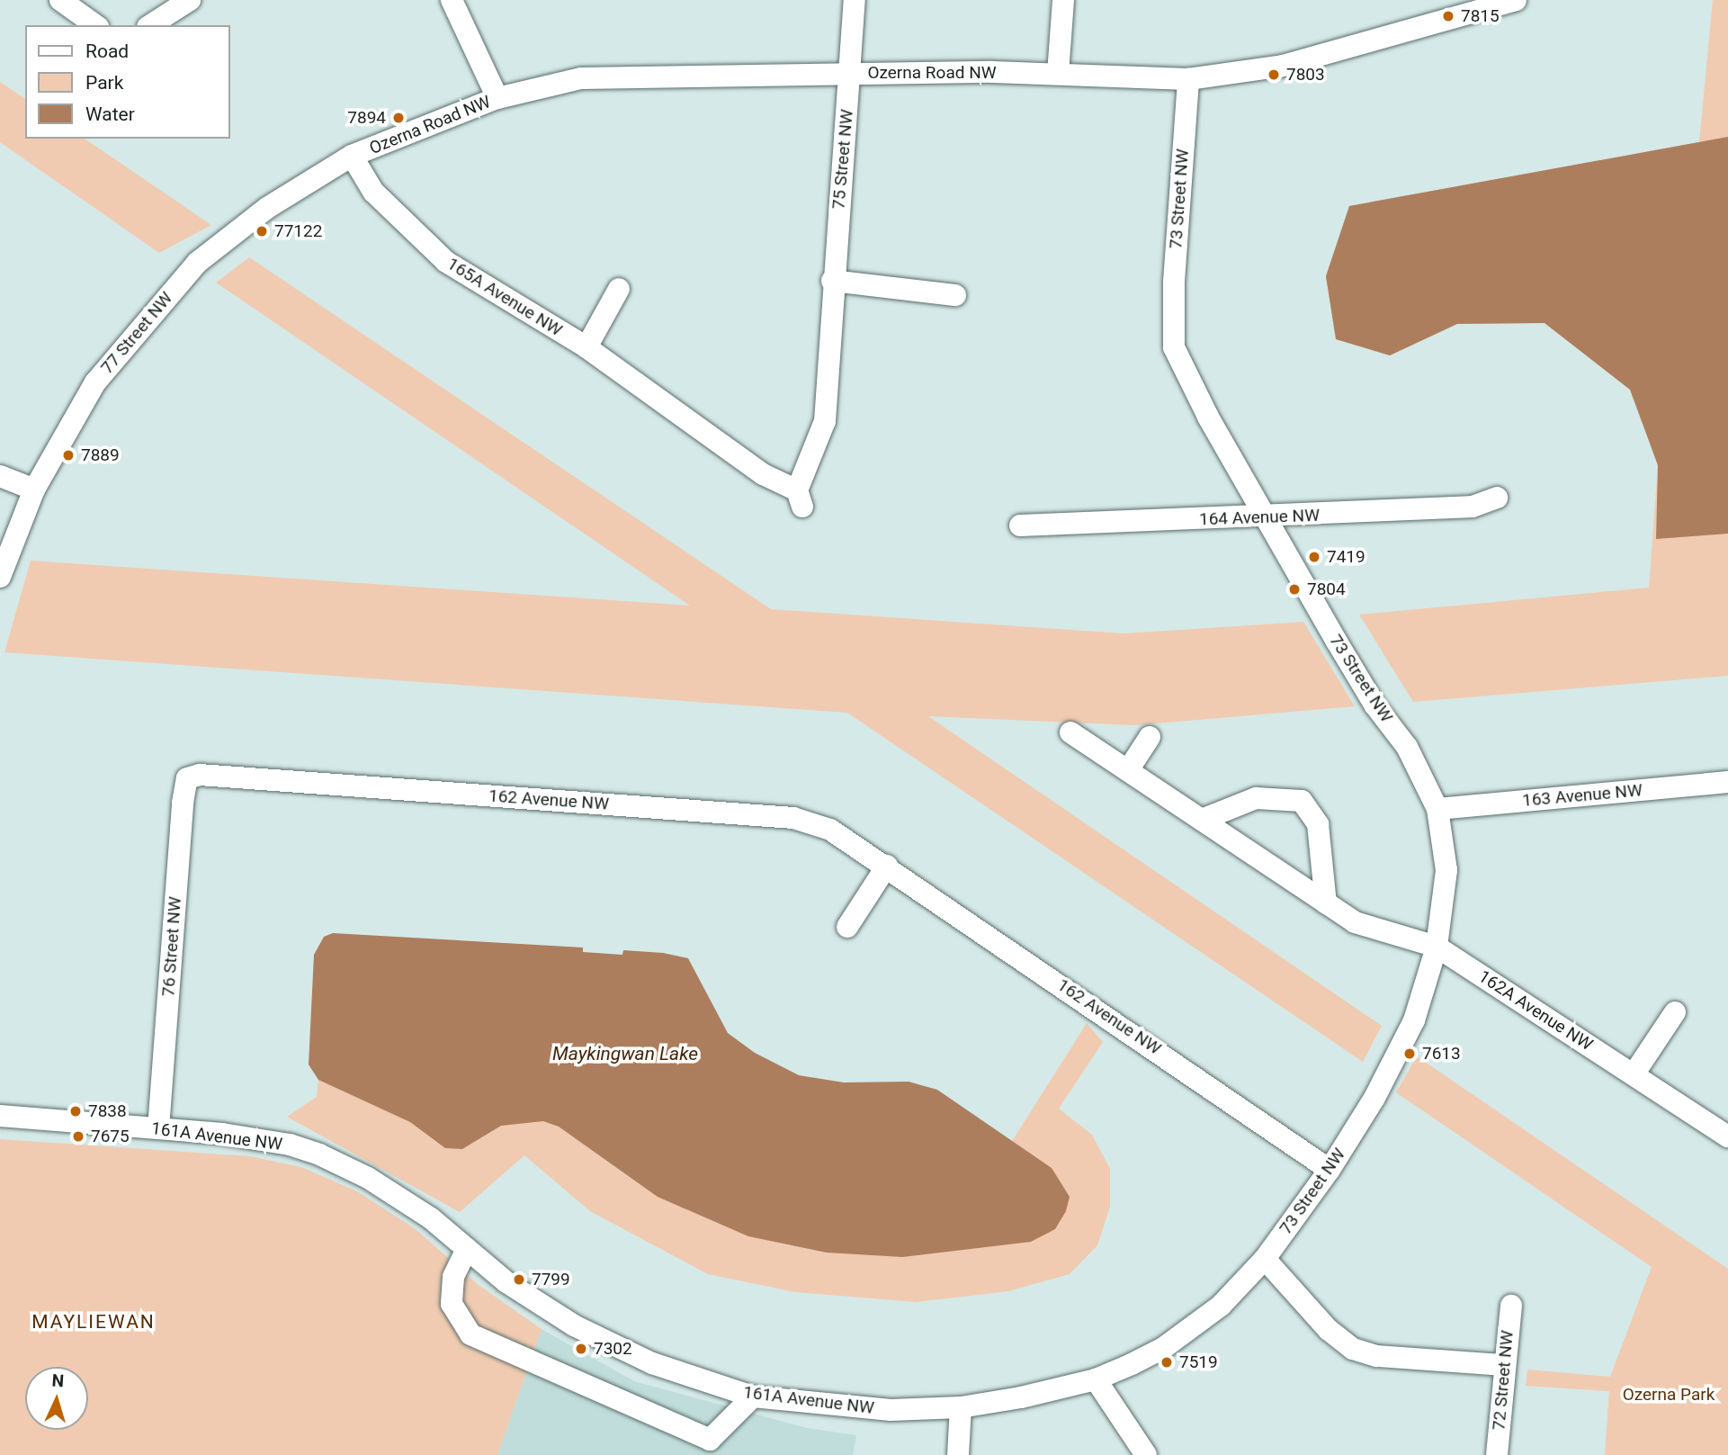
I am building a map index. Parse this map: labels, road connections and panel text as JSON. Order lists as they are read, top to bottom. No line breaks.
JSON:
{"streets":{"street":["Ozerna Road NW","75 Street NW","73 Street NW","165A Avenue NW","77 Street NW","164 Avenue NW","163 Avenue NW","162 Avenue NW","76 Street NW","162A Avenue NW","161A Avenue NW","72 Street NW"]},"crossings":[["Ozerna Road NW","75 Street NW"],["Ozerna Road NW","73 Street NW"],["Ozerna Road NW","165A Avenue NW"],["Ozerna Road NW","77 Street NW"],["75 Street NW","165A Avenue NW"],["73 Street NW","164 Avenue NW"],["73 Street NW","163 Avenue NW"],["73 Street NW","162 Avenue NW"],["73 Street NW","162A Avenue NW"],["73 Street NW","161A Avenue NW"],["165A Avenue NW","77 Street NW"],["162 Avenue NW","76 Street NW"],["76 Street NW","161A Avenue NW"]],"districts":["MAYLIEWAN"],"water":["Maykingwan Lake"],"parks":["Ozerna Park"],"places":["7815","7803","7894","77122","7889","7419","7804","7613","7838","7675","7799","7302","7519"],"legend":["Road","Park","Water"],"north":"top"}
